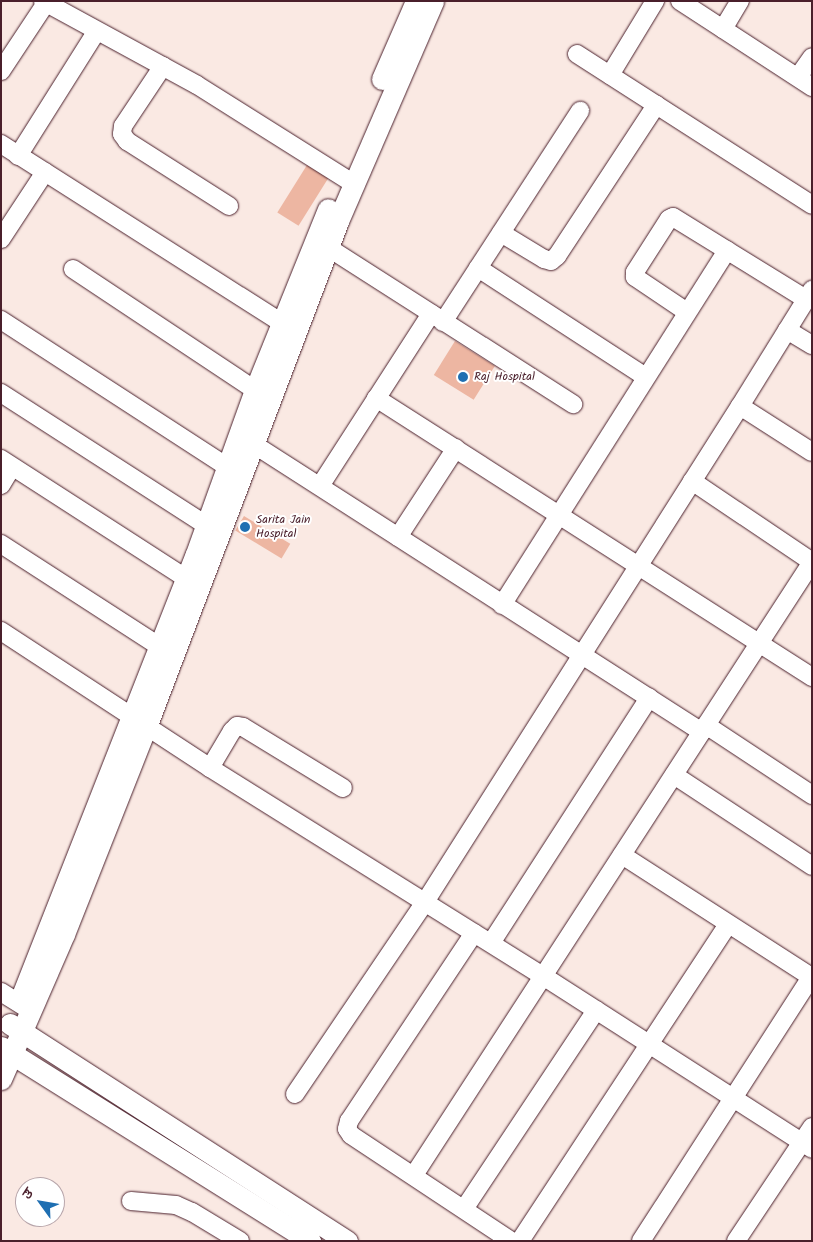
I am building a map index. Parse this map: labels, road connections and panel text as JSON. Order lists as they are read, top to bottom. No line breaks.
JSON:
{"places":["Raj Hospital","Sarita Jain Hospital"],"north":"top left"}
